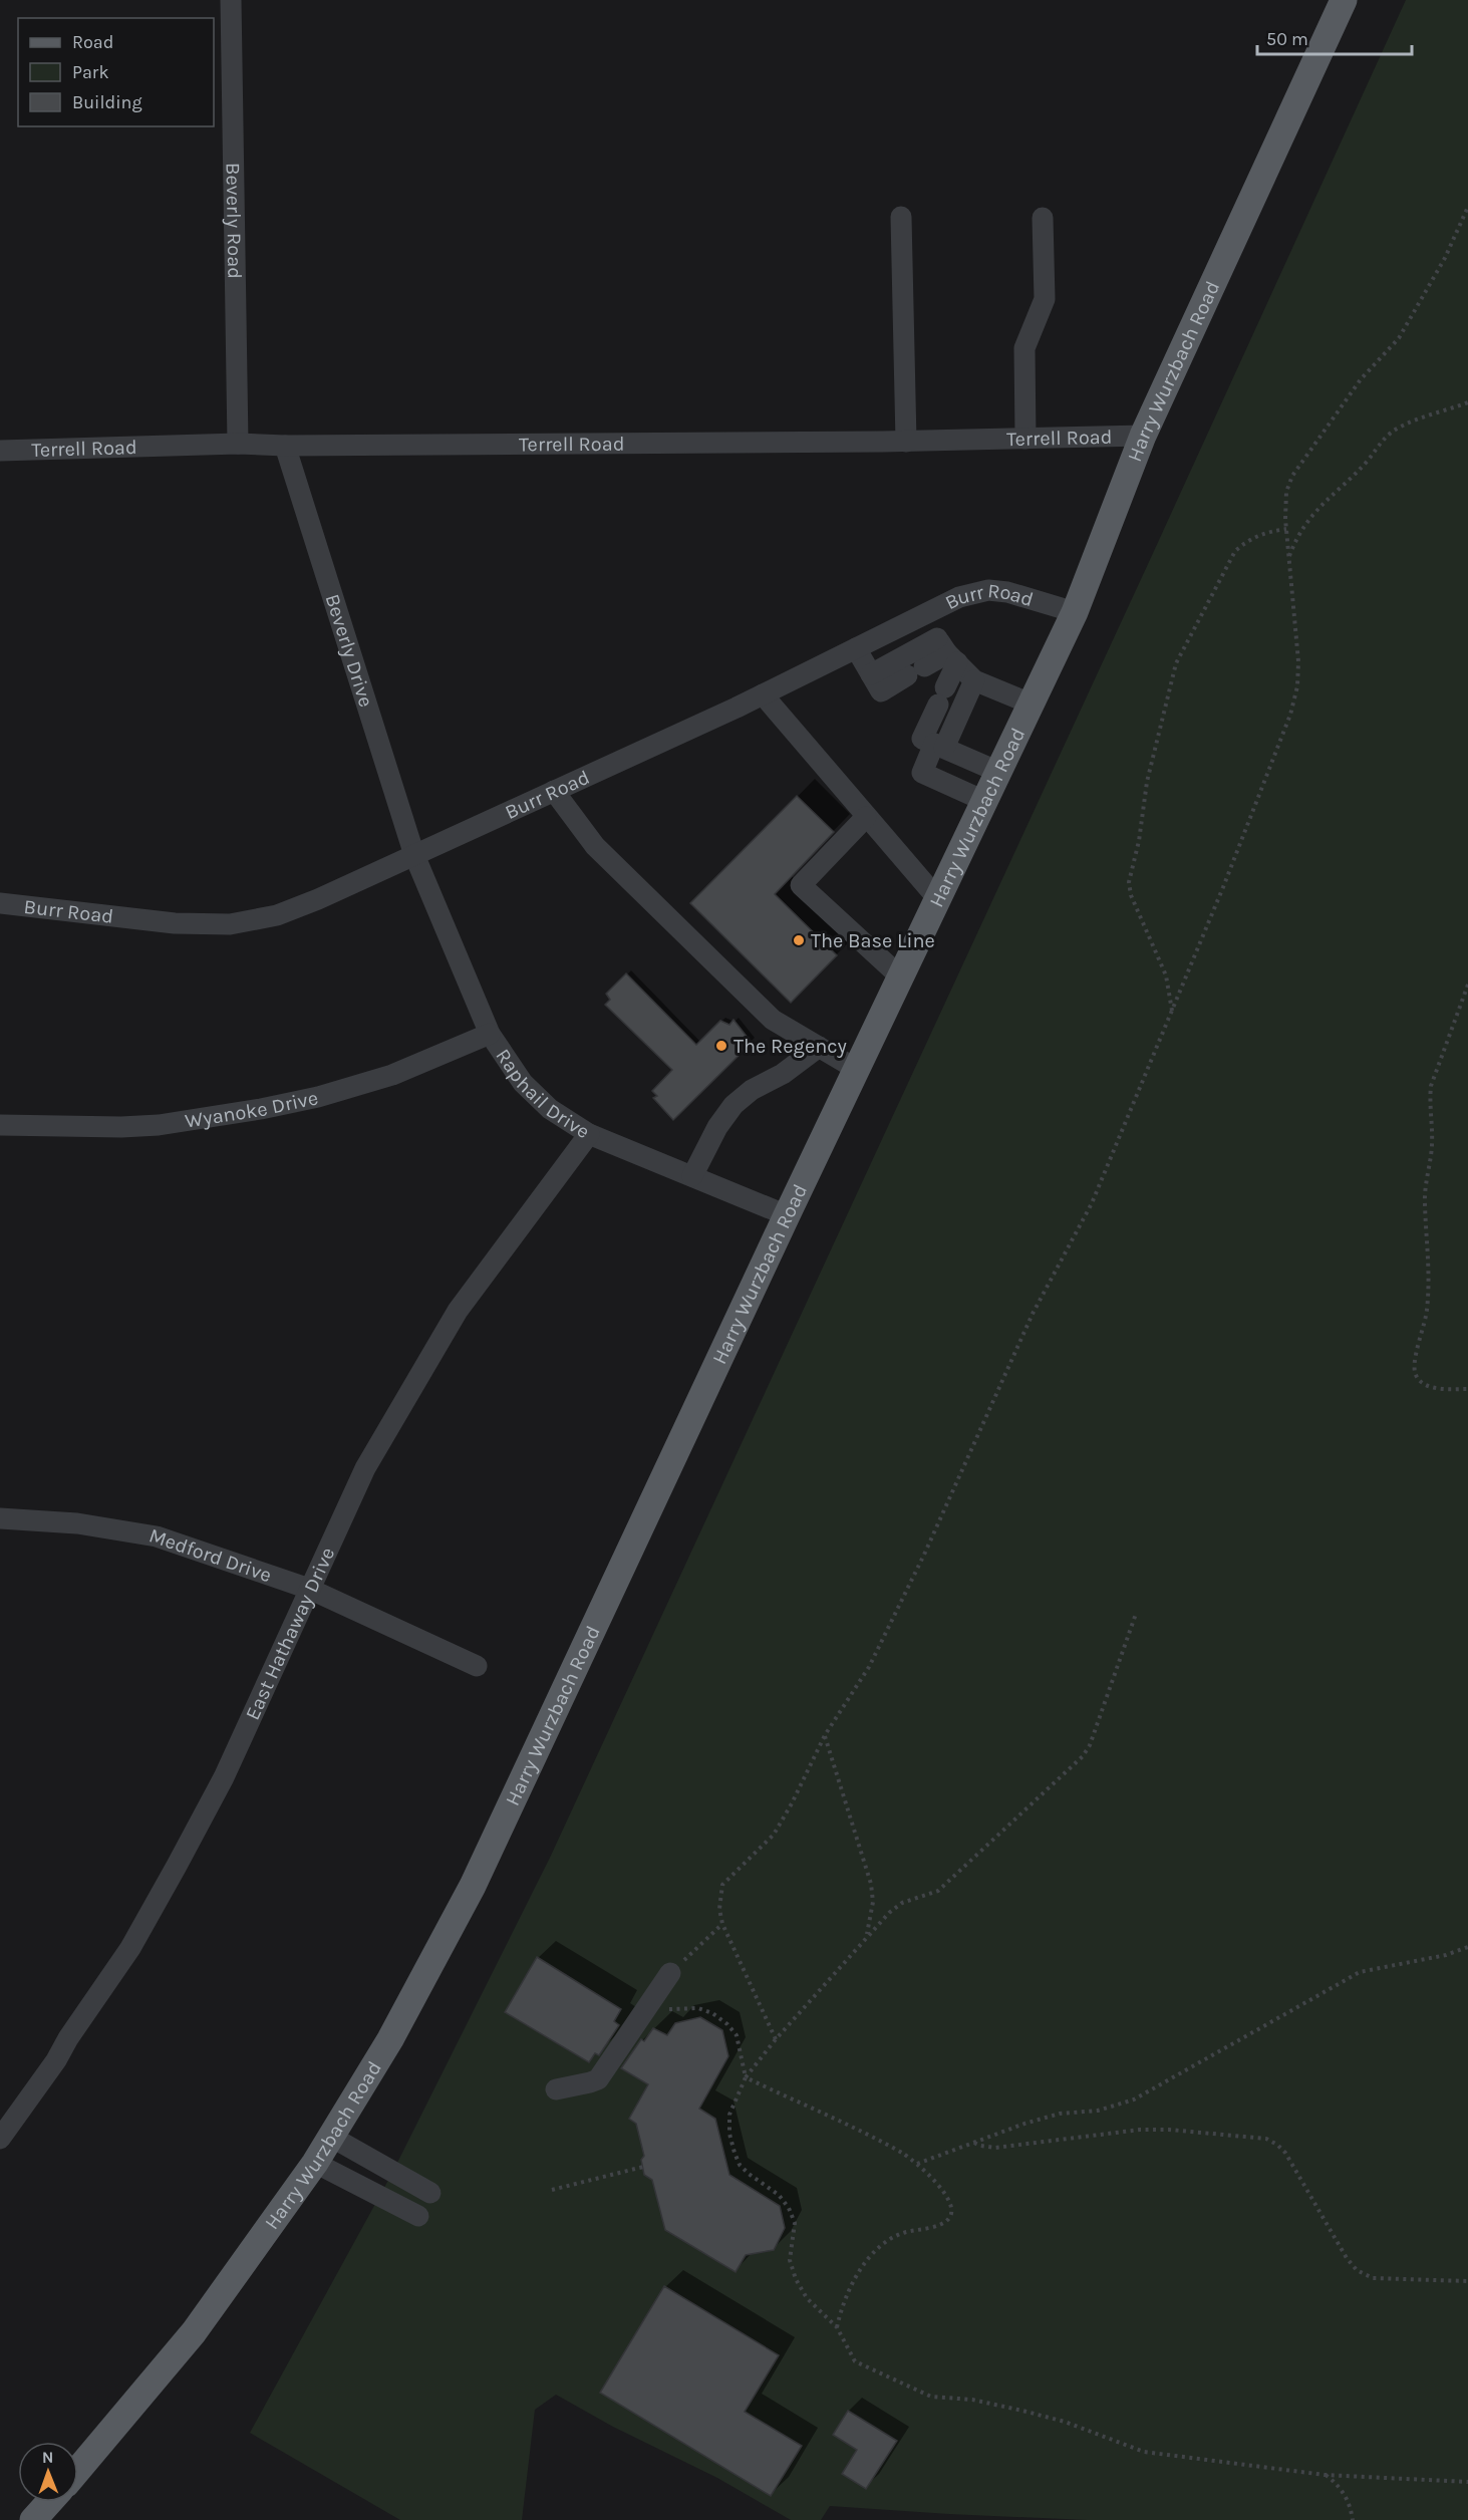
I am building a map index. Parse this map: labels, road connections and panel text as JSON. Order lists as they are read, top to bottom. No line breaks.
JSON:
{"streets":{"main road":["Harry Wurzbach Road"],"street":["Beverly Road","Terrell Road","Burr Road","Beverly Drive","Raphail Drive","Wyanoke Drive","Medford Drive","East Hathaway Drive"]},"crossings":[["Beverly Road","Terrell Road"],["Harry Wurzbach Road","Terrell Road"],["Harry Wurzbach Road","Burr Road"],["Harry Wurzbach Road","Raphail Drive"],["Terrell Road","Beverly Drive"],["Burr Road","Beverly Drive"],["Burr Road","Raphail Drive"],["Beverly Drive","Raphail Drive"],["Raphail Drive","Wyanoke Drive"],["Raphail Drive","East Hathaway Drive"],["Medford Drive","East Hathaway Drive"]],"places":["The Base Line","The Regency"],"legend":["Road","Park","Building"],"scale_bar":"50 m","north":"top"}
